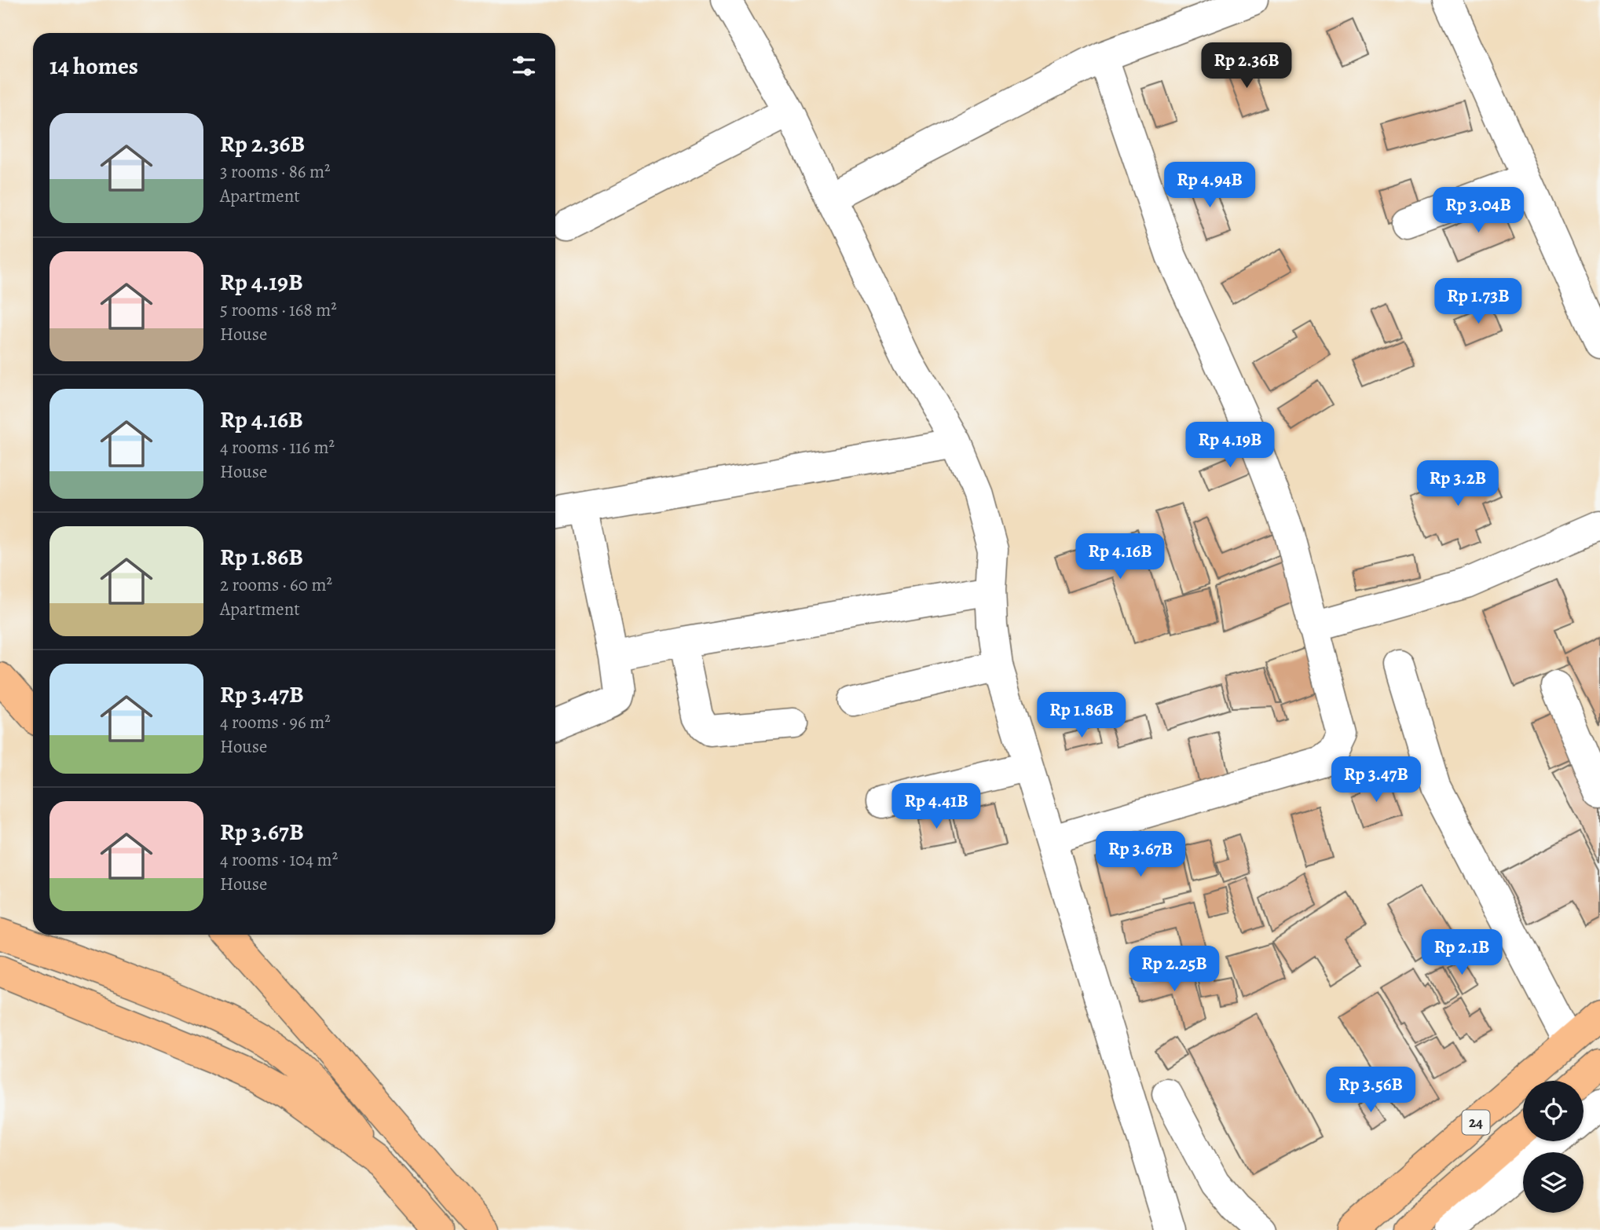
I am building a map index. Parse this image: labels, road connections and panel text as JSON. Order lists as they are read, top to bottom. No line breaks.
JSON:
{"streets":{"highway":["24"]},"page":{"heading":"14 homes","price":["Rp 2.36B","Rp 4.94B","Rp 3.04B","Rp 1.73B","Rp 4.19B","Rp 3.2B","Rp 4.16B","Rp 1.86B","Rp 3.47B","Rp 4.41B","Rp 3.67B","Rp 2.1B","Rp 2.25B","Rp 3.56B"],"list":[{"name":"Rp 2.36B","note":"3 rooms · 86 m² · Apartment"},{"name":"Rp 4.19B","note":"5 rooms · 168 m² · House"},{"name":"Rp 4.16B","note":"4 rooms · 116 m² · House"},{"name":"Rp 1.86B","note":"2 rooms · 60 m² · Apartment"},{"name":"Rp 3.47B","note":"4 rooms · 96 m² · House"},{"name":"Rp 3.67B","note":"4 rooms · 104 m² · House"}]}}
